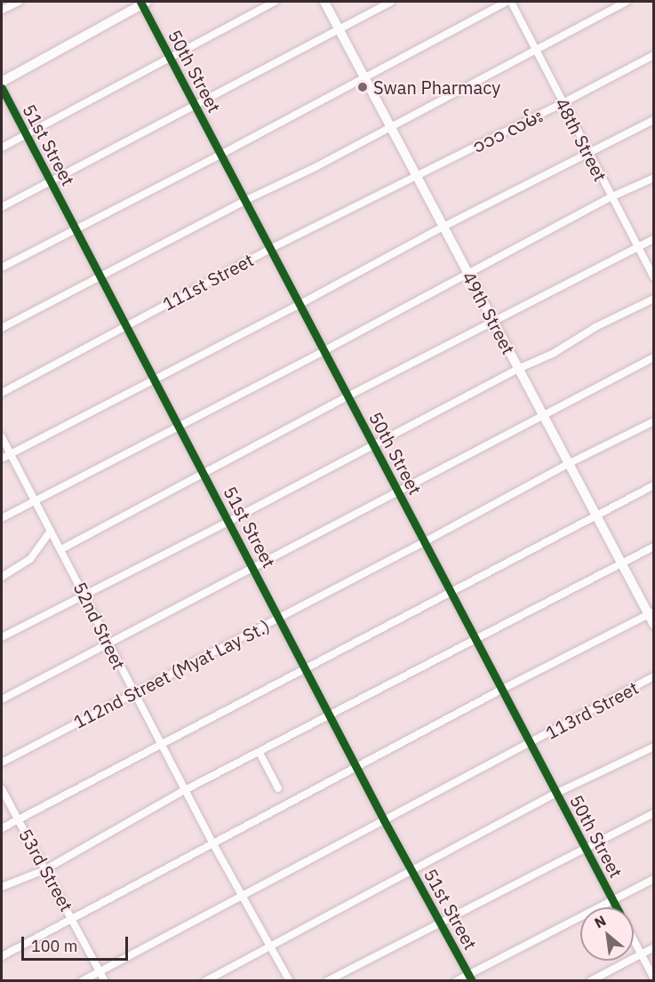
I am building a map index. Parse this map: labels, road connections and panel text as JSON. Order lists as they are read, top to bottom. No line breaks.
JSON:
{"streets":{"main road":["49th Street"],"street":["50th Street","၁၁၁ လမ်း","48th Street","51st Street","111st Street","52nd Street","112nd Street (Myat Lay St.)","113rd Street","53rd Street"]},"crossings":[["50th Street","111st Street"],["50th Street","112nd Street (Myat Lay St.)"],["50th Street","113rd Street"],["၁၁၁ လမ်း","48th Street"],["၁၁၁ လမ်း","111st Street"],["၁၁၁ လမ်း","49th Street"],["51st Street","111st Street"],["51st Street","112nd Street (Myat Lay St.)"],["51st Street","113rd Street"],["111st Street","49th Street"],["49th Street","112nd Street (Myat Lay St.)"],["52nd Street","112nd Street (Myat Lay St.)"],["52nd Street","113rd Street"],["113rd Street","53rd Street"]],"places":["Swan Pharmacy"],"scale_bar":"100 m","north":"top left"}
